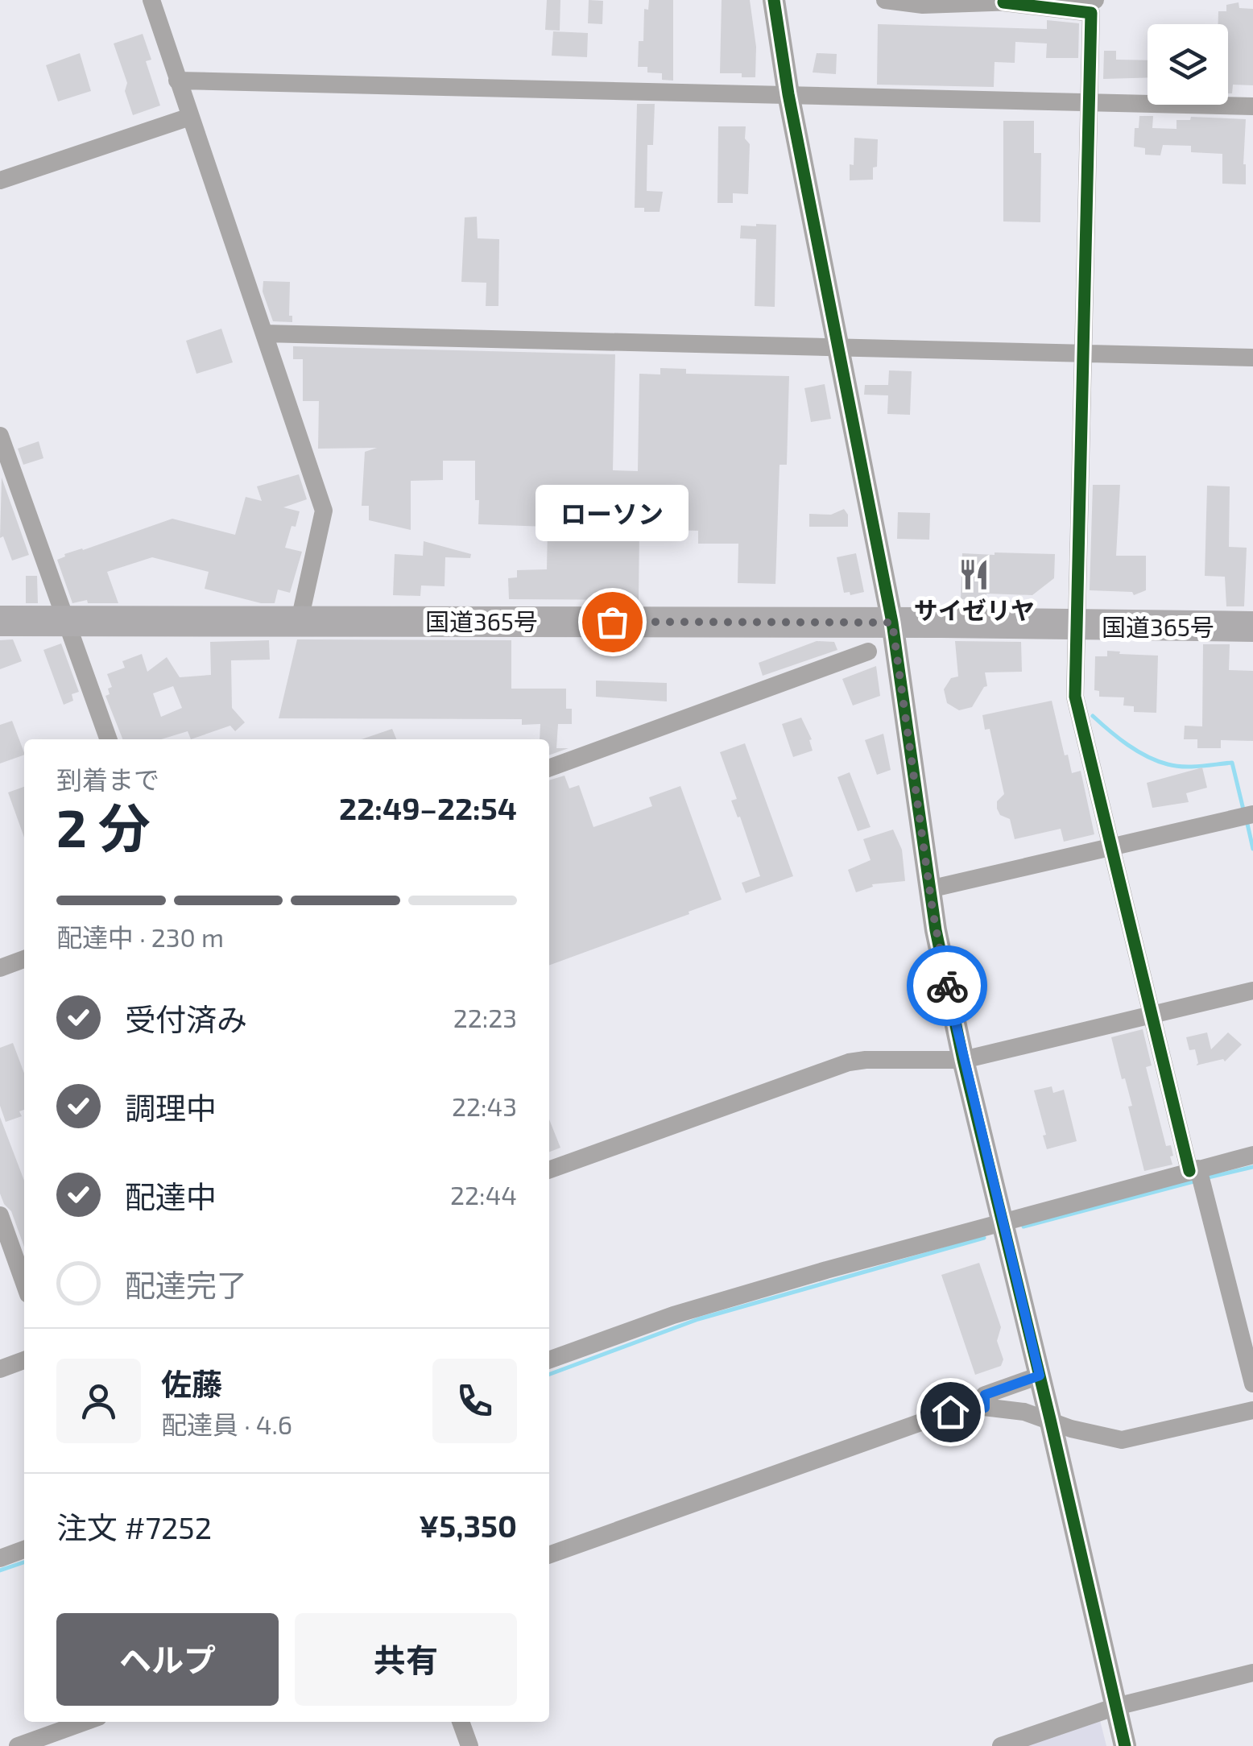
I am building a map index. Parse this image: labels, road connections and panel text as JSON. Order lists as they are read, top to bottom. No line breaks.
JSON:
{"streets":{"highway":["国道365号"]},"places":{"restaurant":["サイゼリヤ"],"other":["ローソン"]},"page":{"bubble":"ローソン","heading":["2 分","到着まで","22:49–22:54"],"panel":["佐藤","配達員 · 4.6","注文 #7252","¥5,350"],"bar":"配達中 · 230 m","list":[["受付済み","22:23"],["調理中","22:43"],["配達中","22:44"],"配達完了"],"buttons":["ヘルプ","共有"]}}
